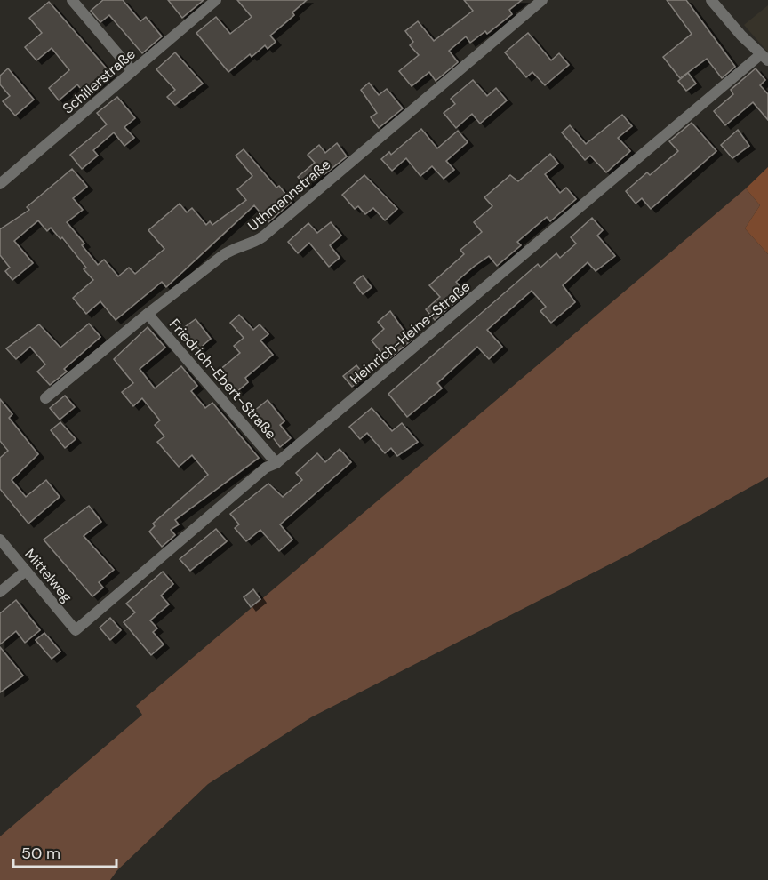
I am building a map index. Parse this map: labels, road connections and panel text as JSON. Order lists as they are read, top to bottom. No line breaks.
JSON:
{"streets":{"street":["Schillerstraße","Uthmannstraße","Heinrich-Heine-Straße","Friedrich-Ebert-Straße","Mittelweg"]},"crossings":[["Uthmannstraße","Friedrich-Ebert-Straße"],["Heinrich-Heine-Straße","Friedrich-Ebert-Straße"],["Heinrich-Heine-Straße","Mittelweg"]],"scale_bar":"50 m"}
